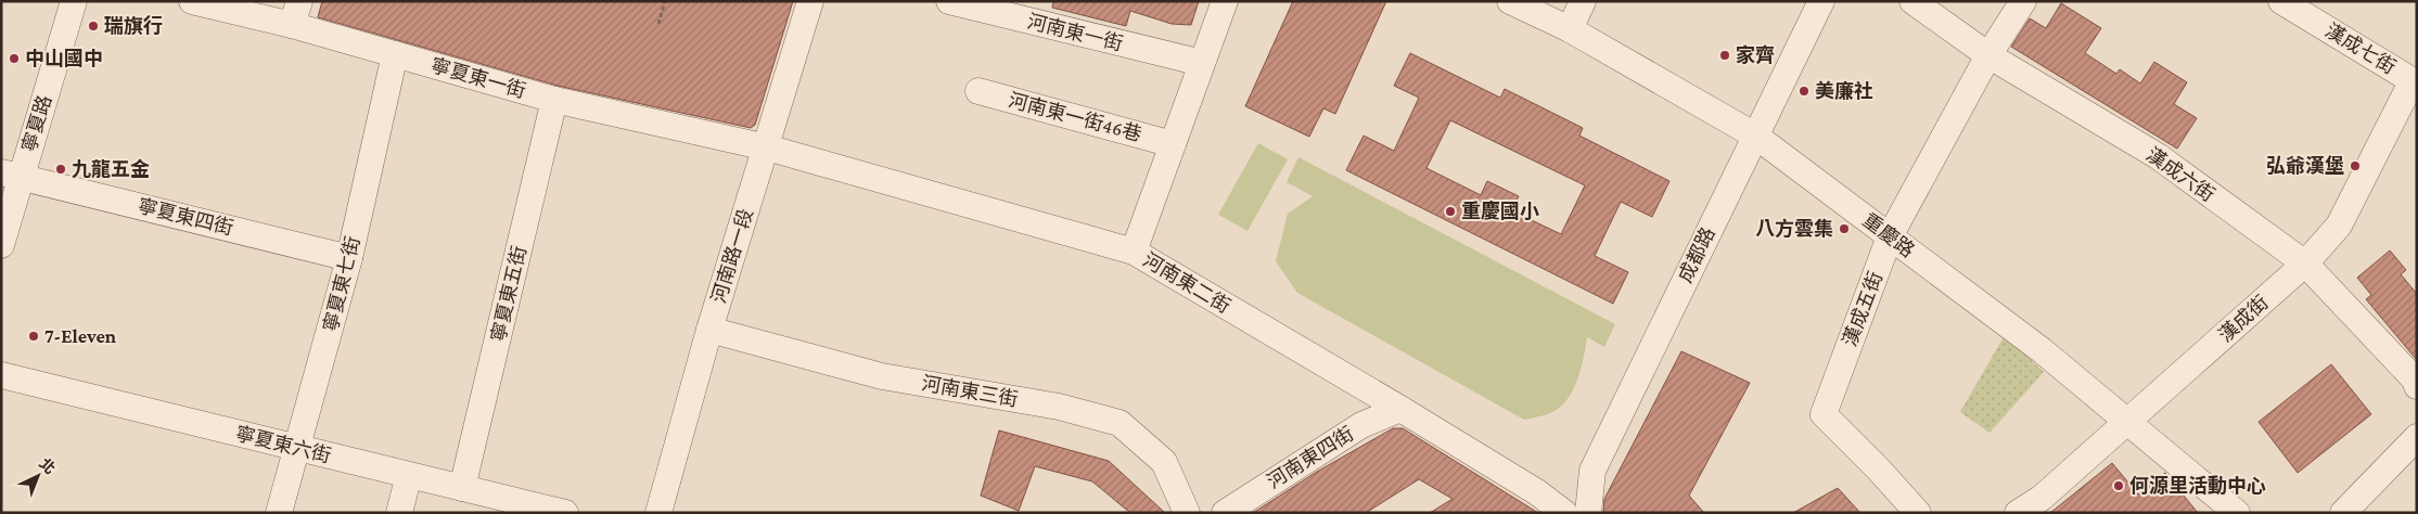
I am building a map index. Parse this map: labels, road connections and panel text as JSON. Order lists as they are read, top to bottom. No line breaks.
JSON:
{"streets":{"street":["河南東一街","漢成七街","寧夏東一街","河南東一街46巷","寧夏路","漢成六街","寧夏東四街","重慶路","成都路","河南路一段","河南東二街","寧夏東七街","寧夏東五街","漢成五街","漢成街","河南東三街","寧夏東六街","河南東四街"]},"crossings":[["漢成七街","漢成街"],["寧夏東一街","河南路一段"],["寧夏東一街","河南東二街"],["寧夏東一街","寧夏東七街"],["寧夏東一街","寧夏東五街"],["寧夏路","寧夏東四街"],["漢成六街","漢成五街"],["漢成六街","漢成街"],["寧夏東四街","寧夏東七街"],["重慶路","成都路"],["重慶路","漢成五街"],["重慶路","漢成街"],["河南路一段","河南東二街"],["河南路一段","河南東三街"],["河南東二街","河南東四街"],["寧夏東七街","寧夏東六街"],["寧夏東五街","寧夏東六街"]],"places":["瑞旗行","家齊","中山國中","美廉社","弘爺漢堡","九龍五金","重慶國小","八方雲集","7-Eleven","何源里活動中心"],"north":"top right"}
